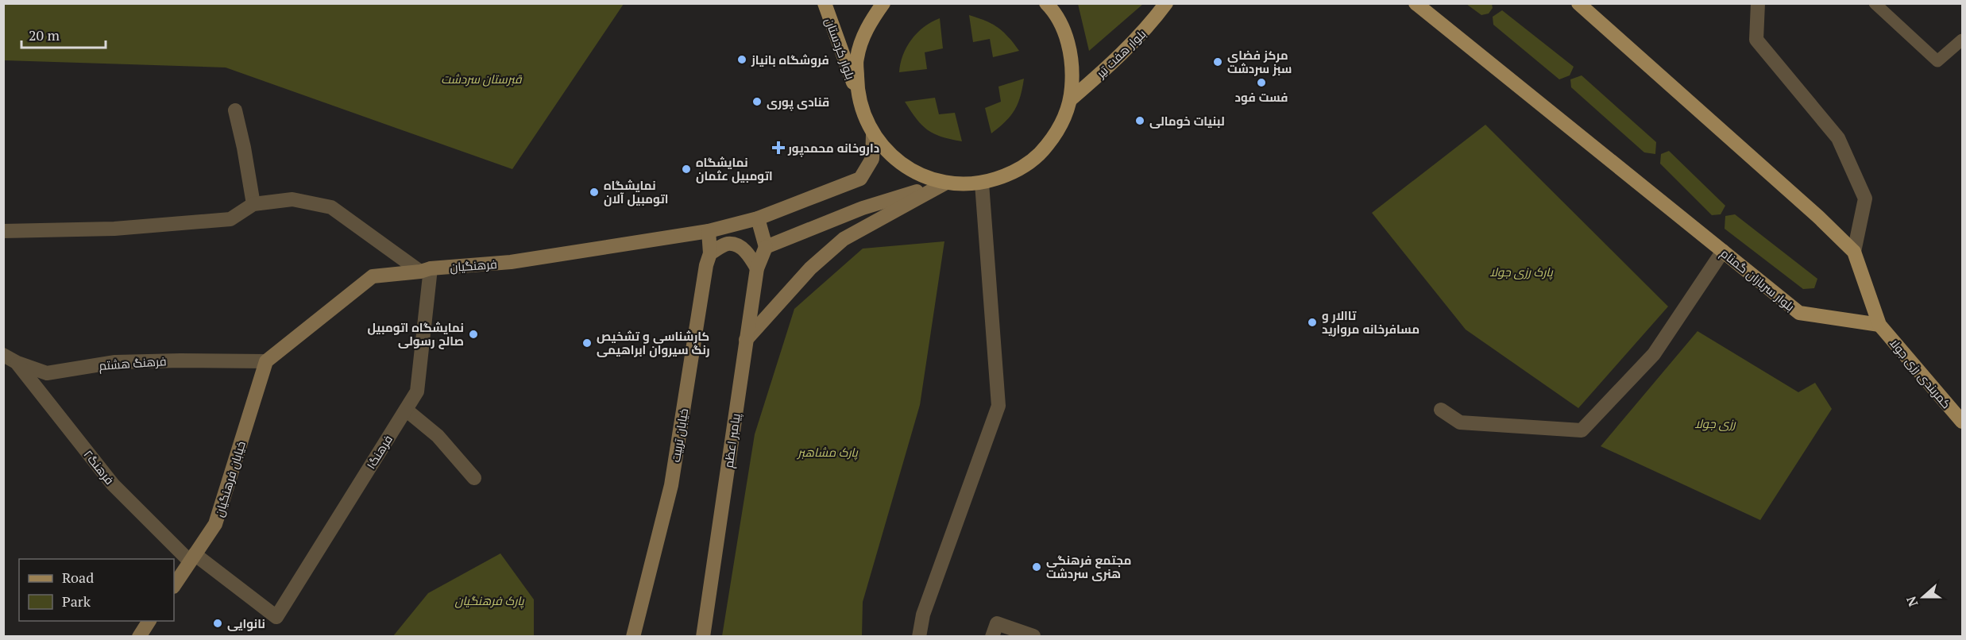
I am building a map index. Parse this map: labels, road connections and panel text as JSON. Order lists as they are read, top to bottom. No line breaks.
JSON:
{"streets":{"main road":["بلوار کردستان","بلوار هفت تیر","فرهنگیان","بلوار سربازان گمنام","کمربندی رزی جولا","خیابان تربیت","پیامبر اعظم","خیابان فرهنگیان"],"street":["فرهنگ هشتم","فرهنگ۱","فرهنگ۲"]},"crossings":[["فرهنگیان","فرهنگ هشتم"],["فرهنگیان","خیابان تربیت"],["فرهنگیان","فرهنگ۱"],["فرهنگیان","خیابان فرهنگیان"],["بلوار سربازان گمنام","کمربندی رزی جولا"],["فرهنگ هشتم","فرهنگ۲"],["فرهنگ هشتم","خیابان فرهنگیان"],["فرهنگ۱","فرهنگ۲"],["فرهنگ۲","خیابان فرهنگیان"]],"parks":["قبرستان سردشت","پارک رزی جولا","رزی جولا","پارک مشاهبر","پارک فرهنگیان"],"places":{"other":["فروشگاه بانیاز","مرکز فضای سبز سردشت","فست فود","قنادی پوری","لبنیات خومالی","نمایشگاه اتومبیل عثمان","نمایشگاه اتومبیل آلان","تاالار و مسافرخانه مروارید","نمایشگاه اتومبیل صالح رسولی","کارشناسی و تشخیص رنگ سیروان ابراهیمی","مجتمع فرهنگی هنری سردشت","نانوایی"],"health":["داروخانه محمدپور"]},"legend":["Road","Park"],"scale_bar":"20 m","north":"left"}
